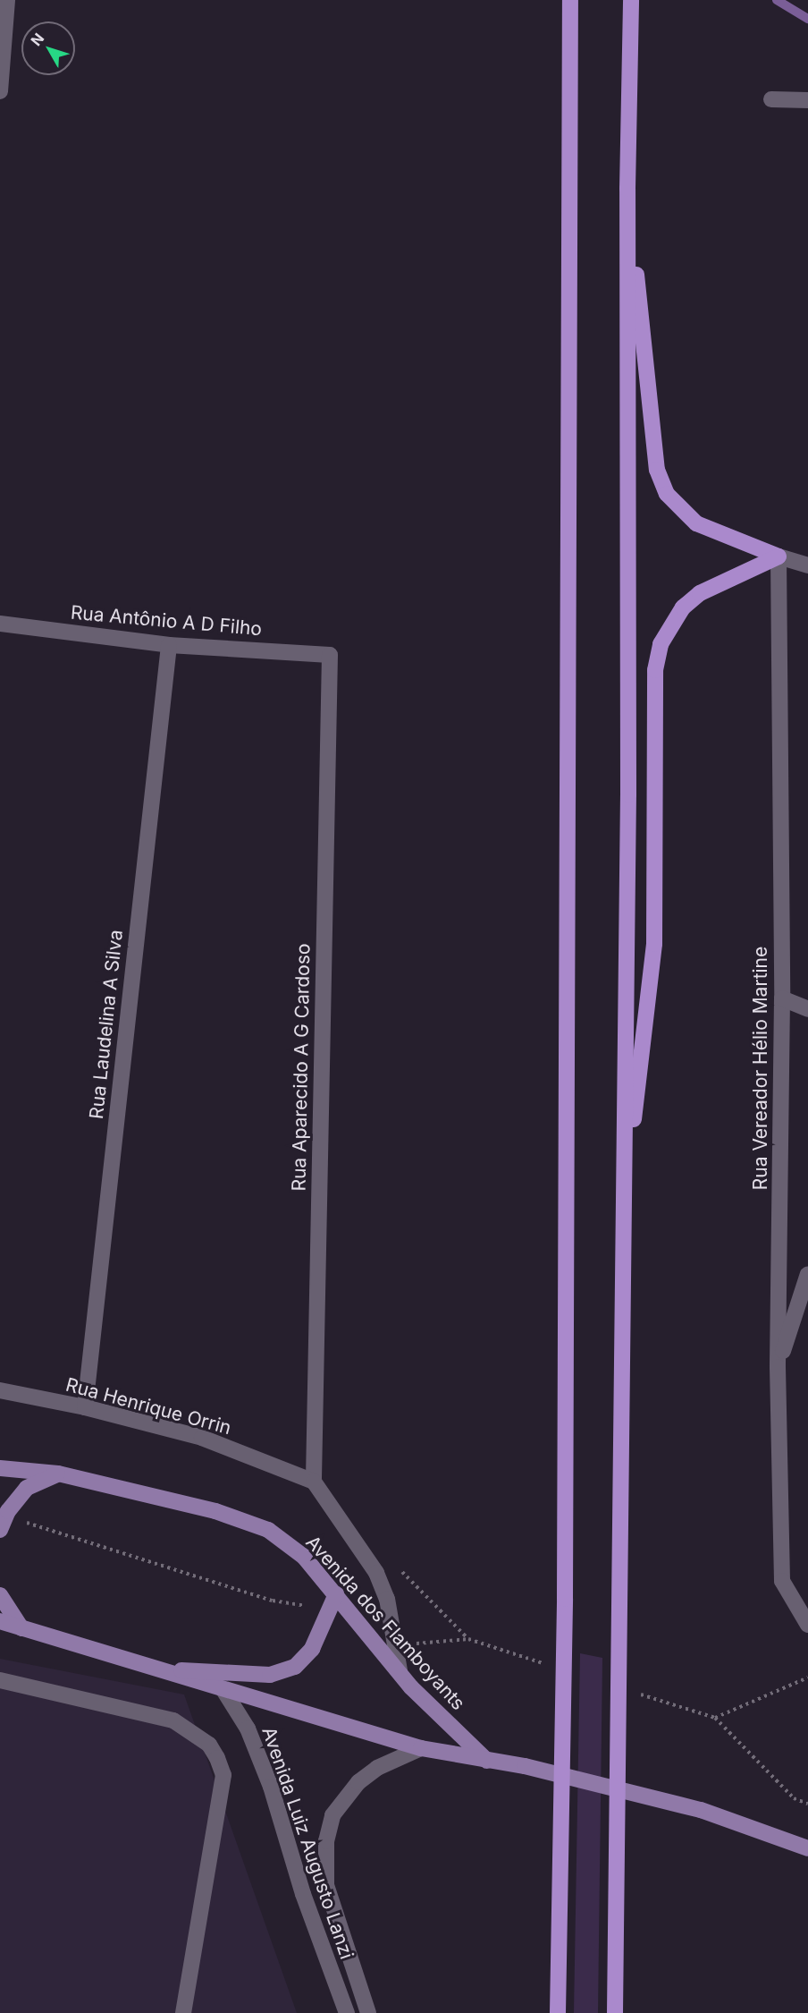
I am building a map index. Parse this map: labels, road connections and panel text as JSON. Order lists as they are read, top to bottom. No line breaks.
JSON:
{"streets":{"main road":["Avenida dos Flamboyants"],"street":["Rua Antônio A D Filho","Rua Laudelina A Silva","Rua Aparecido A G Cardoso","Rua Vereador Hélio Martine","Rua Henrique Orrin","Avenida Luiz Augusto Lanzi"]},"crossings":[["Rua Antônio A D Filho","Rua Laudelina A Silva"],["Rua Antônio A D Filho","Rua Aparecido A G Cardoso"],["Rua Laudelina A Silva","Rua Henrique Orrin"],["Rua Aparecido A G Cardoso","Rua Henrique Orrin"]],"north":"top left"}
